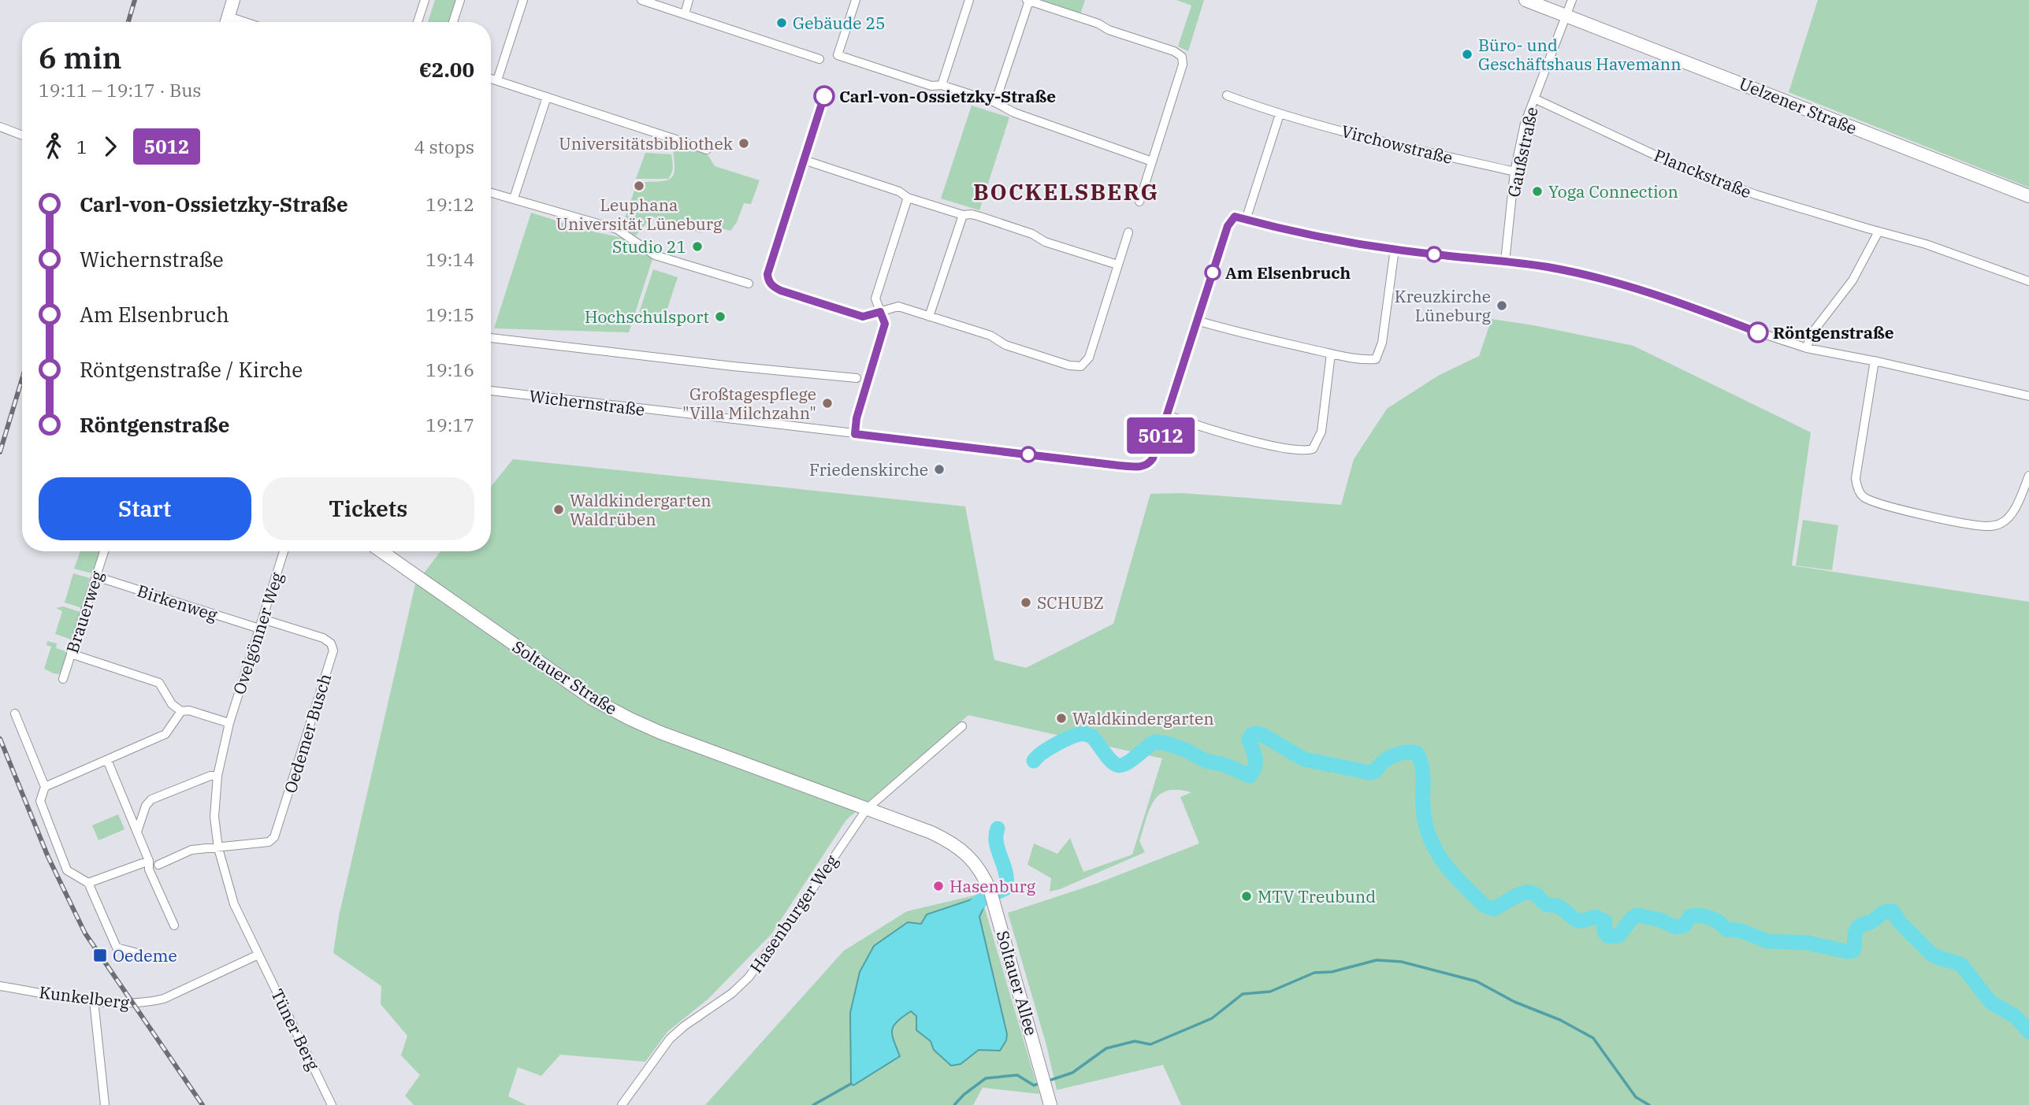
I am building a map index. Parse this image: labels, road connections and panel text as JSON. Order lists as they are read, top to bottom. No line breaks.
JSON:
{"streets":{"street":["Uelzener Straße","Virchowstraße","Gaußstraße","Planckstraße","Wichernstraße","Birkenweg","Brauerweg","Ovelgönner Weg","Soltauer Straße","Oedemer Busch","Hasenburger Weg","Soltauer Allee","Kunkelberg","Tüner Berg"]},"crossings":[["Uelzener Straße","Gaußstraße"],["Virchowstraße","Gaußstraße"],["Gaußstraße","Planckstraße"],["Birkenweg","Brauerweg"],["Birkenweg","Ovelgönner Weg"],["Ovelgönner Weg","Oedemer Busch"],["Ovelgönner Weg","Kunkelberg"],["Ovelgönner Weg","Tüner Berg"],["Soltauer Straße","Hasenburger Weg"],["Soltauer Straße","Soltauer Allee"],["Hasenburger Weg","Soltauer Allee"],["Kunkelberg","Tüner Berg"]],"districts":["BOCKELSBERG"],"places":{"other":["Gebäude 25","Büro- und Geschäftshaus Havemann","Carl-von-Ossietzky-Straße","Universitätsbibliothek","Leuphana Universität Lüneburg","Yoga Connection","Studio 21","Am Elsenbruch","Kreuzkirche Lüneburg","Hochschulsport","Röntgenstraße","Großtagespflege \"Villa Milchzahn\"","Friedenskirche","Waldkindergarten Waldrüben","SCHUBZ","Waldkindergarten","Hasenburg","MTV Treubund"],"transit":["Oedeme"]},"lines":["bus line 5012"],"page":{"on_map":"5012","heading":["6 min","19:11 – 19:17 · Bus","€2.00"],"legs":["1","5012","4 stops"],"list":[{"name":"Carl-von-Ossietzky-Straße","value":"19:12"},{"name":"Wichernstraße","value":"19:14"},{"name":"Am Elsenbruch","value":"19:15"},{"name":"Röntgenstraße / Kirche","value":"19:16"},{"name":"Röntgenstraße","value":"19:17"}],"buttons":["Start","Tickets"]}}
